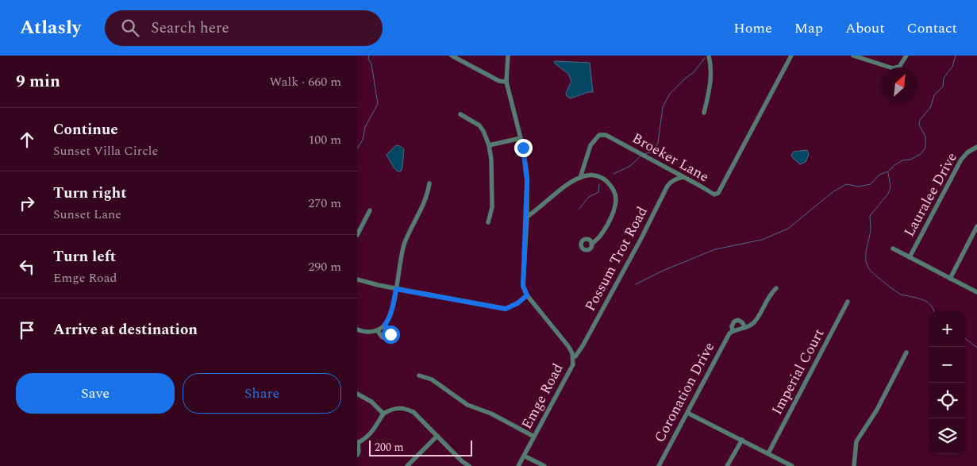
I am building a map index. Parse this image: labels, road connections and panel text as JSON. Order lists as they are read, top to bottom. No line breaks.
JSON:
{"streets":{"street":["Broeker Lane","Lauralee Drive","Possum Trot Road","Imperial Court","Coronation Drive","Emge Road"]},"crossings":[["Broeker Lane","Possum Trot Road"],["Possum Trot Road","Emge Road"]],"scale_bar":"200 m","north":"top right","page":{"header":"Atlasly","search":"Search here","nav":["Home","Map","About","Contact"],"heading":["9 min","Walk · 660 m"],"list":[["Continue","Sunset Villa Circle","100 m"],["Turn right","Sunset Lane","270 m"],["Turn left","Emge Road","290 m"],"Arrive at destination"],"map_buttons":["+","−"],"buttons":["Save","Share"],"scale":"200 m"}}
